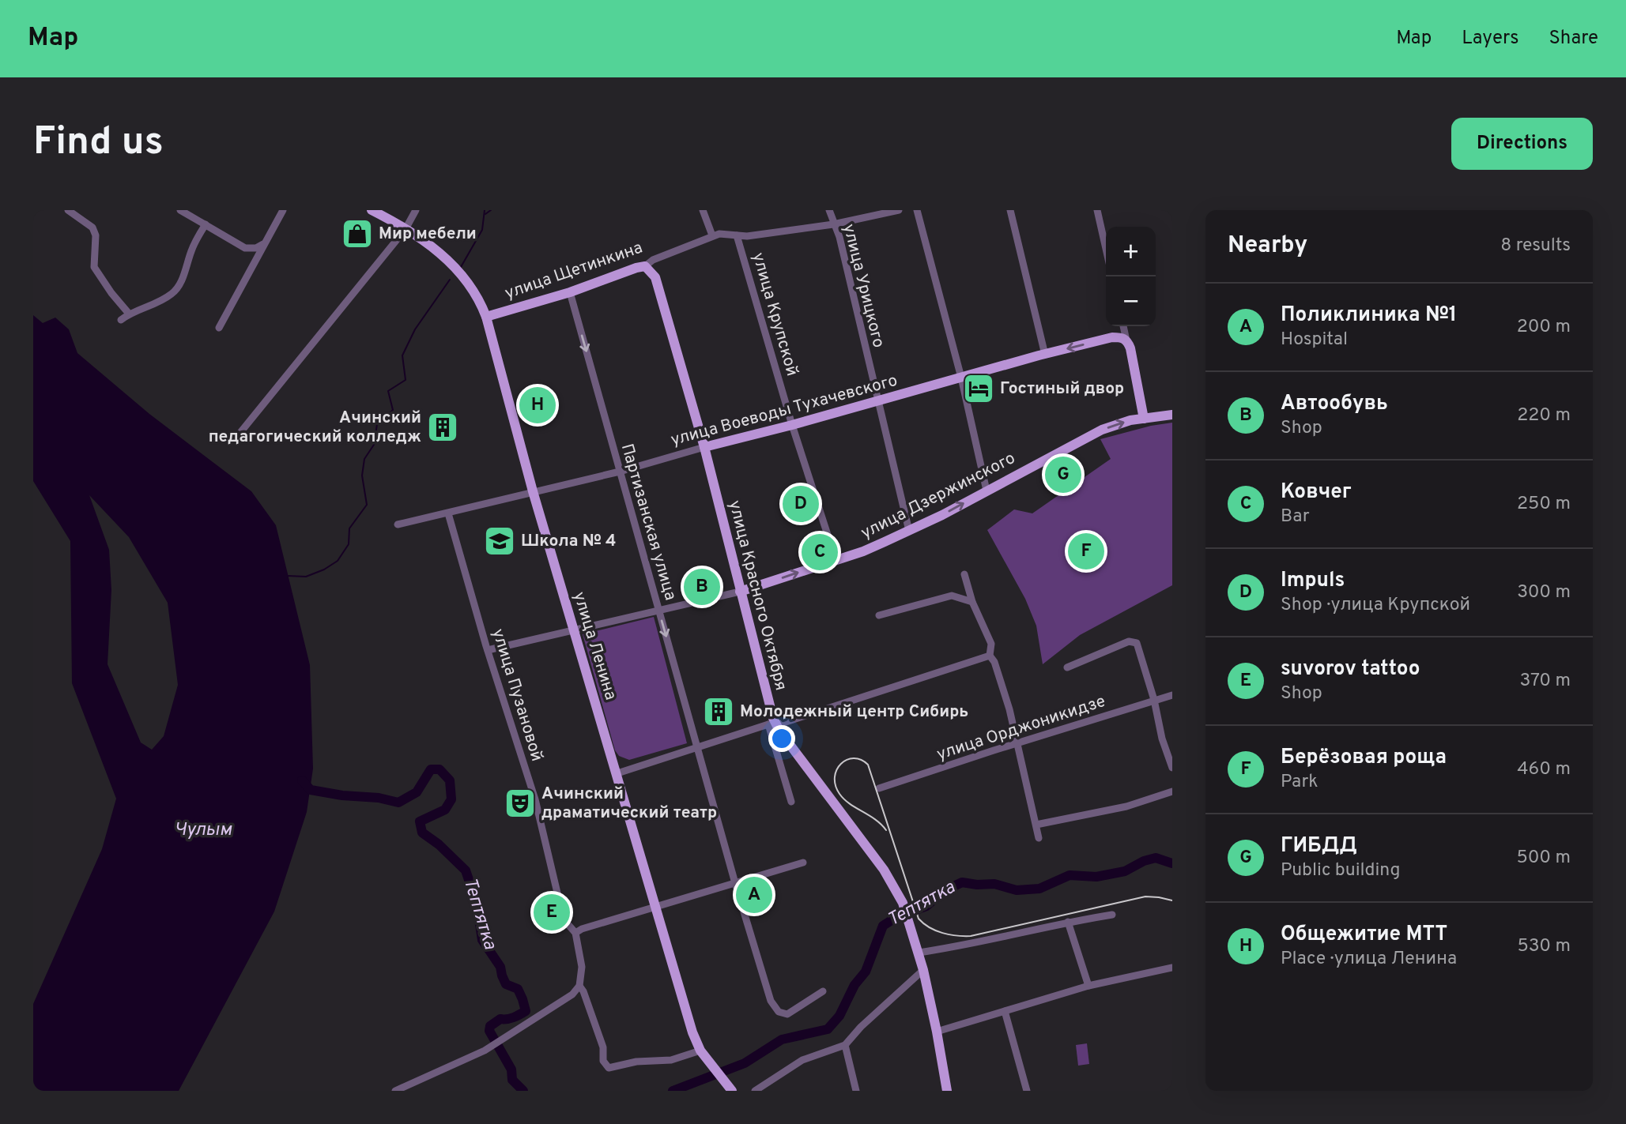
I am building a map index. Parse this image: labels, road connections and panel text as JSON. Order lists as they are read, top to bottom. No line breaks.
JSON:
{"streets":{"main road":["улица Щетинкина","улица Воеводы Тухачевского","улица Дзержинского","улица Красного Октября","улица Ленина"],"street":["улица Урицкого","улица Крупской","Партизанская улица","улица Пузановой","улица Орджоникидзе"]},"crossings":[["улица Щетинкина","улица Урицкого"],["улица Щетинкина","улица Крупской"],["улица Щетинкина","Партизанская улица"],["улица Щетинкина","улица Красного Октября"],["улица Щетинкина","улица Ленина"],["улица Урицкого","улица Воеводы Тухачевского"],["улица Урицкого","улица Дзержинского"],["улица Крупской","улица Воеводы Тухачевского"],["улица Крупской","улица Дзержинского"],["улица Воеводы Тухачевского","Партизанская улица"],["улица Воеводы Тухачевского","улица Красного Октября"],["улица Воеводы Тухачевского","улица Ленина"],["улица Воеводы Тухачевского","улица Пузановой"],["улица Дзержинского","Партизанская улица"],["улица Дзержинского","улица Красного Октября"],["улица Дзержинского","улица Ленина"],["улица Дзержинского","улица Пузановой"]],"one_way":["улица Дзержинского","Партизанская улица"],"water":["Чулым","Тептятка"],"places":{"shop":["Мир мебели"],"hotel":["Гостиный двор"],"building":["Ачинский педагогический колледж","Молодежный центр Сибирь"],"school or university":["Школа № 4"],"theatre":["Ачинский драматический театр"]},"page":{"header":"Map","nav":["Map","Layers","Share"],"buttons":"Directions","title":"Find us","heading":["Nearby","8 results"],"map_buttons":["+","−"],"list":[{"mark":"A","name":"Поликлиника №1","note":"Hospital","value":"200 m"},{"mark":"B","name":"Автообувь","note":"Shop","value":"220 m"},{"mark":"C","name":"Ковчег","note":"Bar","value":"250 m"},{"mark":"D","name":"Impuls","note":"Shop · улица Крупской","value":"300 m"},{"mark":"E","name":"suvorov tattoo","note":"Shop","value":"370 m"},{"mark":"F","name":"Берёзовая роща","note":"Park","value":"460 m"},{"mark":"G","name":"ГИБДД","note":"Public building","value":"500 m"},{"mark":"H","name":"Общежитие МТТ","note":"Place · улица Ленина","value":"530 m"}],"pins":["H","G","D","F","C","B","A","E"]}}
